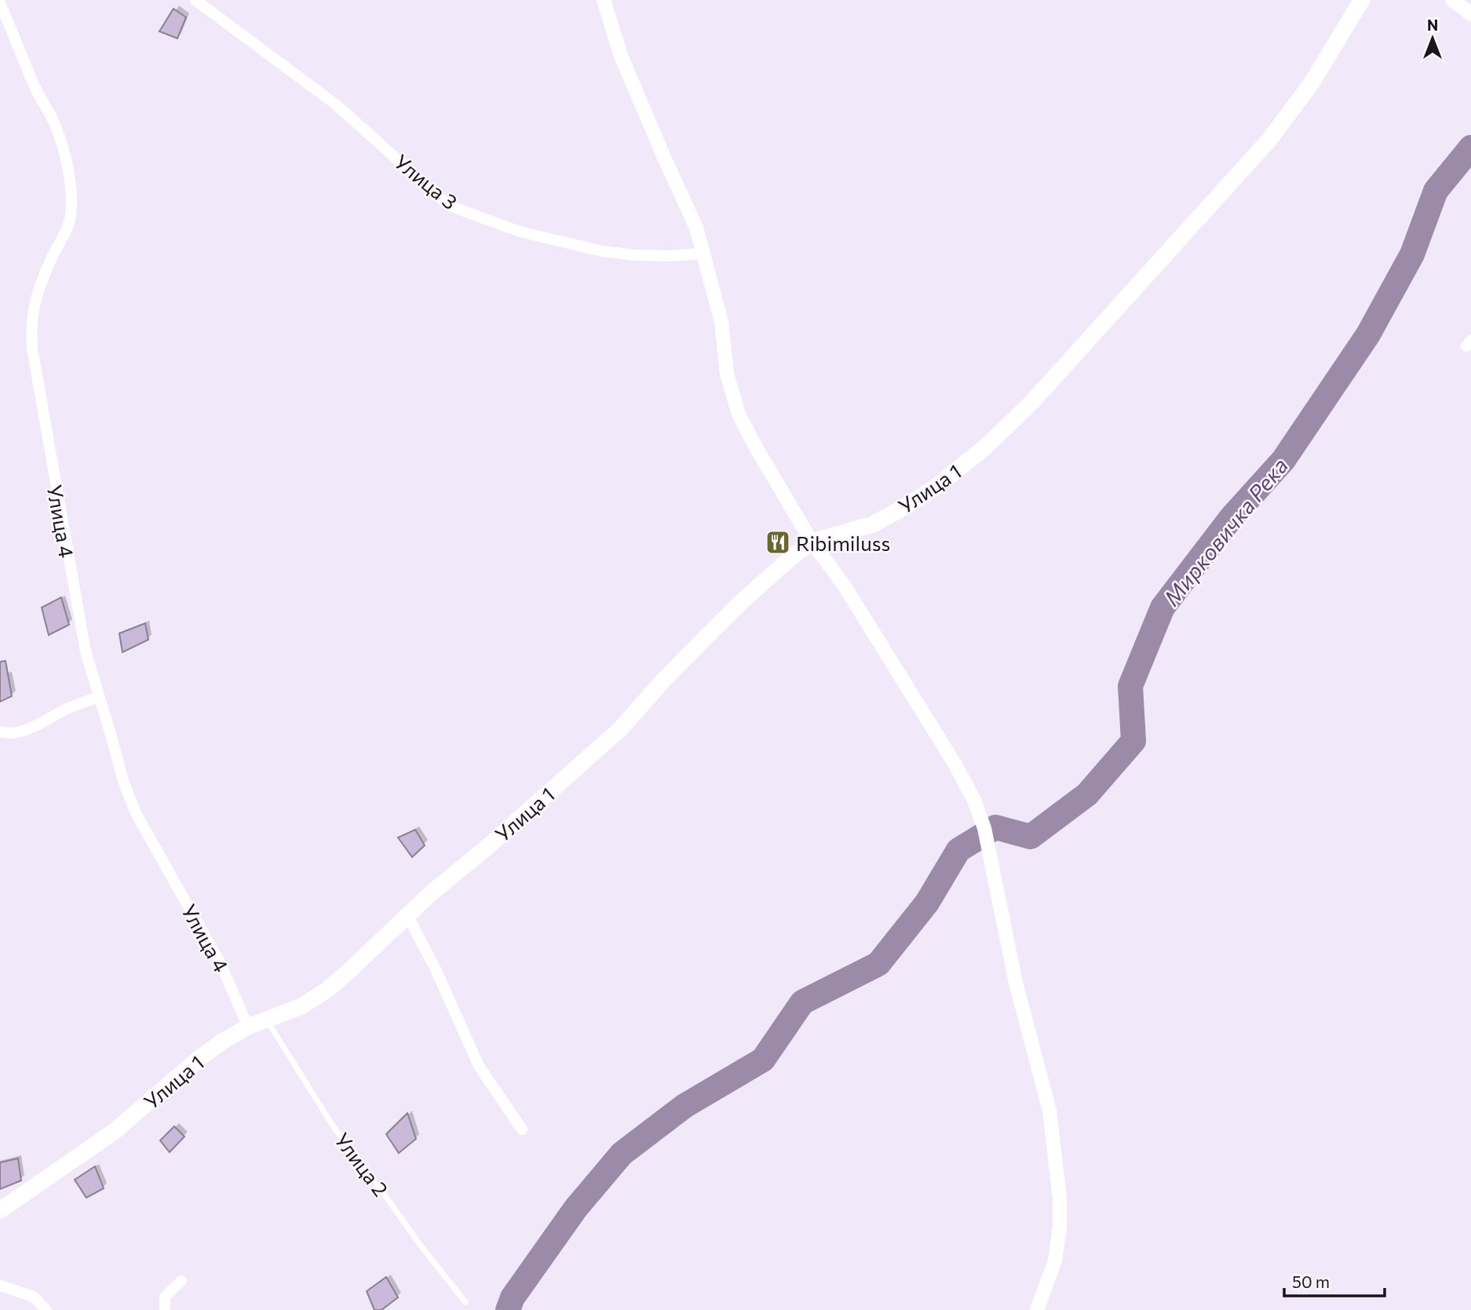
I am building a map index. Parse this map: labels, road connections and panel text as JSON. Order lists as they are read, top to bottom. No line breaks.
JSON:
{"streets":{"main road":["Улица 1"],"street":["Улица 3","Улица 4"],"lane":["Улица 2"]},"crossings":[["Улица 1","Улица 4"],["Улица 1","Улица 2"]],"water":["Мирковичка Река"],"places":{"restaurant":["Ribimiluss"]},"scale_bar":"50 m","north":"top"}
